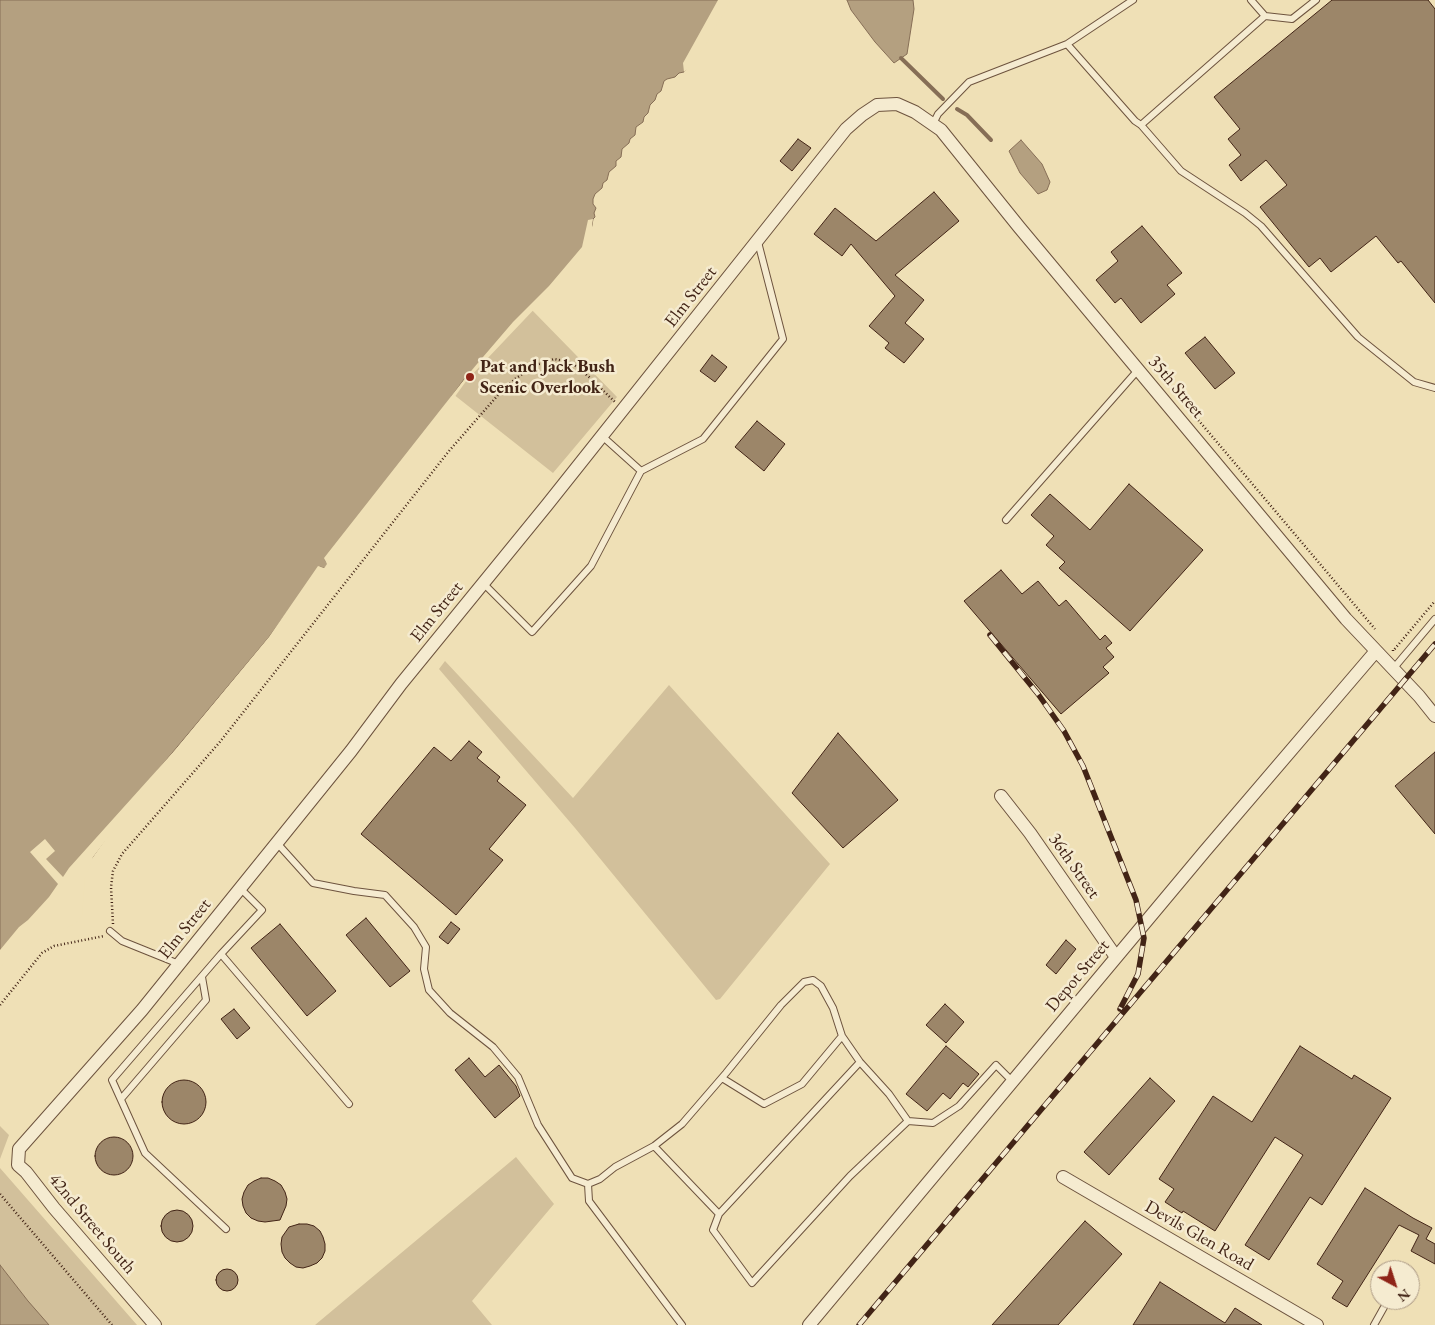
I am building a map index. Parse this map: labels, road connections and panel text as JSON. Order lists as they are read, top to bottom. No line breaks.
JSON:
{"streets":{"street":["Elm Street","35th Street","36th Street","Depot Street","42nd Street South","Devils Glen Road"]},"crossings":[["Elm Street","35th Street"],["Elm Street","42nd Street South"],["35th Street","Depot Street"],["36th Street","Depot Street"]],"places":["Pat and Jack Bush Scenic Overlook"],"north":"bottom right"}
